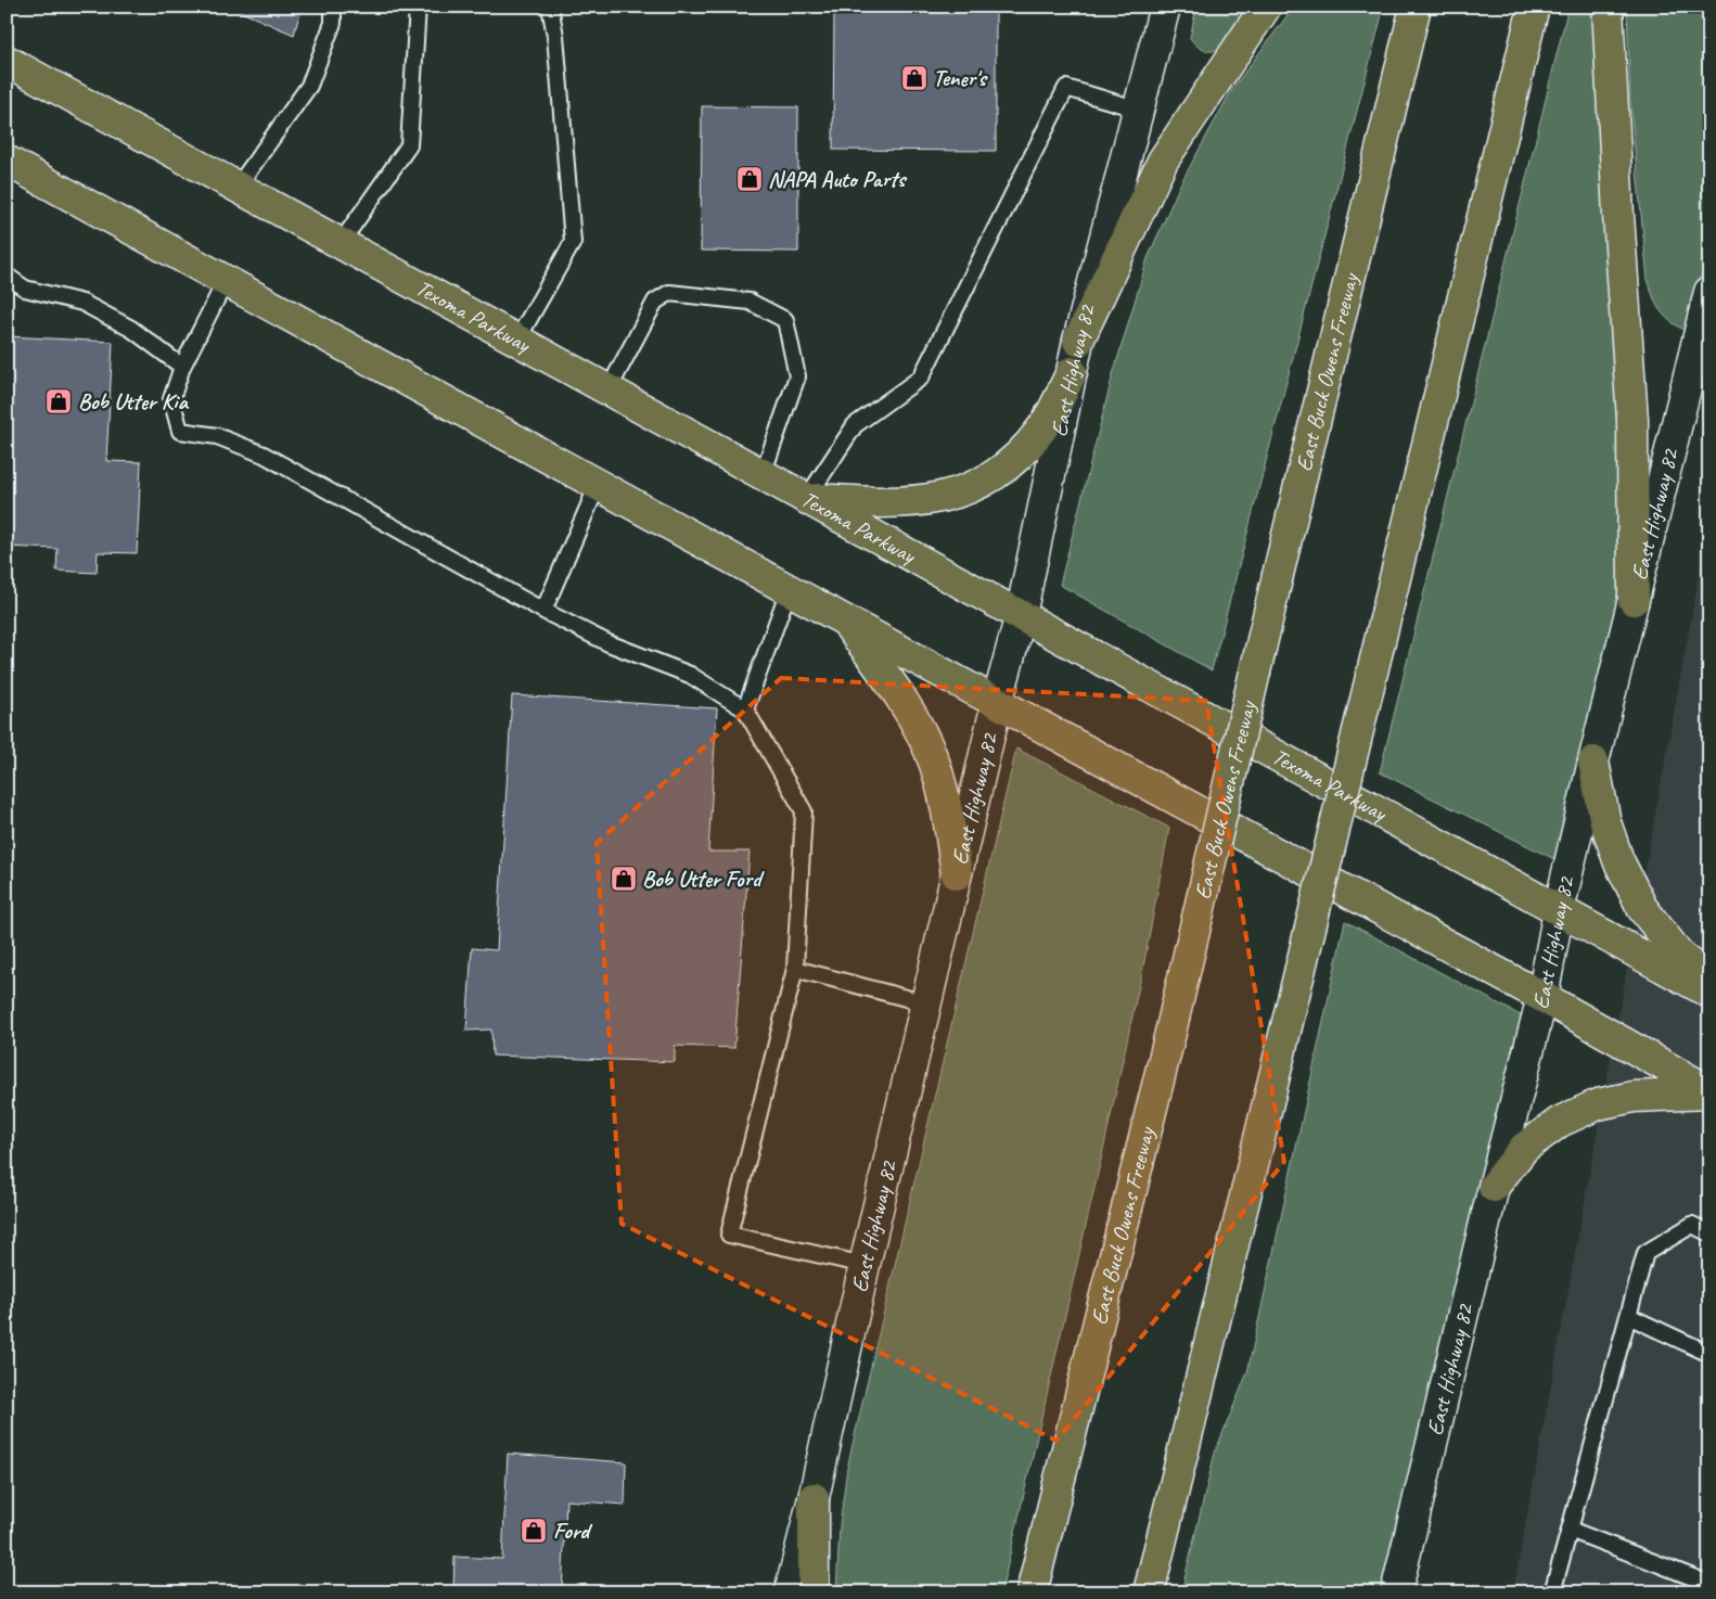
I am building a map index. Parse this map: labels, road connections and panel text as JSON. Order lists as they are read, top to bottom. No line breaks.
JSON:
{"streets":{"main road":["Texoma Parkway","East Highway 82","East Buck Owens Freeway"]},"crossings":[["Texoma Parkway","East Highway 82"]],"places":{"shop":["Tener's","NAPA Auto Parts","Bob Utter Kia","Bob Utter Ford","Ford"]}}
